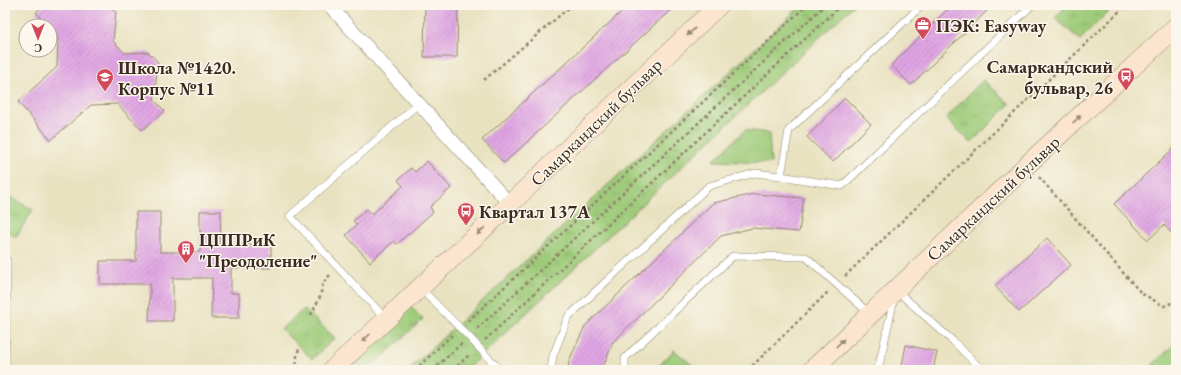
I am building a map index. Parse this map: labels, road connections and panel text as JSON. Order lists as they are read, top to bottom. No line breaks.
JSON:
{"streets":{"street":["Самаркандский бульвар"]},"places":{"office":["ПЭК: Easyway"],"bus stop":["Самаркандский бульвар, 26","Квартал 137А"],"school or university":["Школа №1420. Корпус №11"],"building":["ЦППРиК \"Преодоление\""]},"north":"bottom"}
